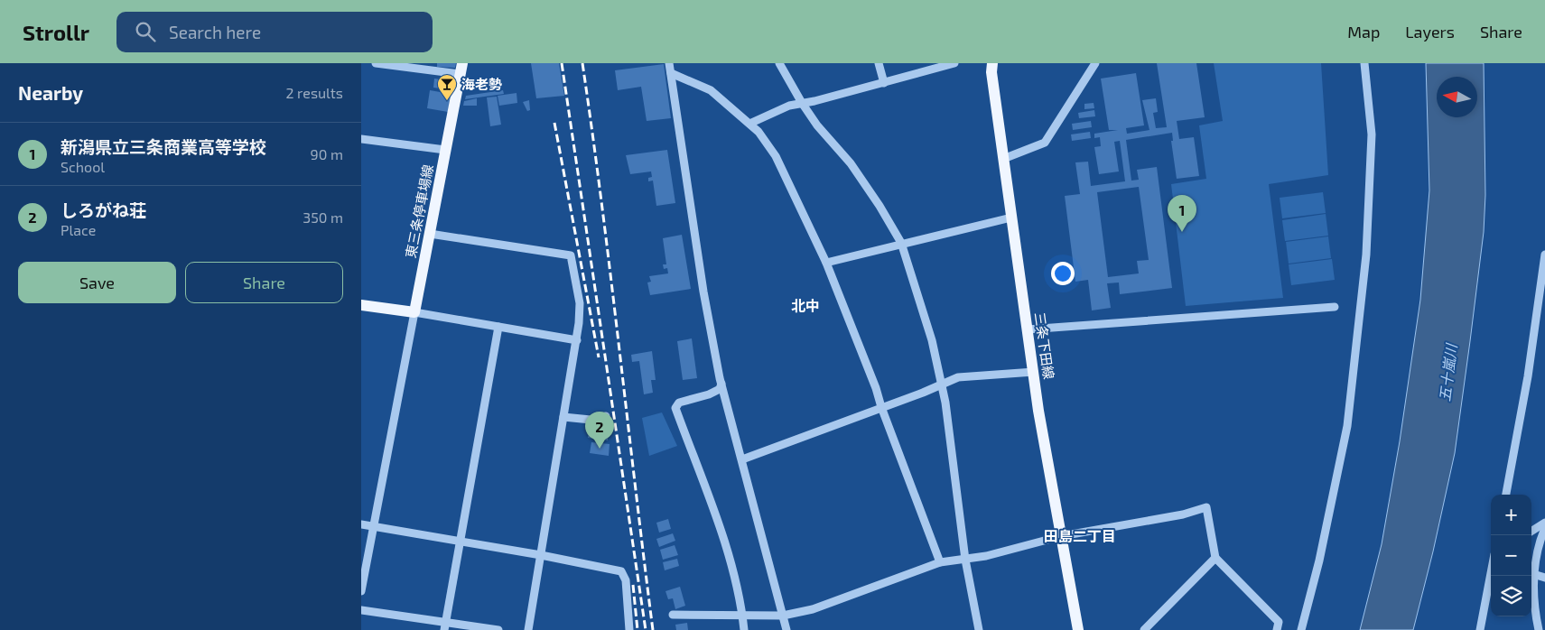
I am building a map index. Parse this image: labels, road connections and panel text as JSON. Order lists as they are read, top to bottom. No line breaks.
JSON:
{"streets":{"main road":["東三条停車場線","三条下田線"]},"districts":["北中","田島二丁目"],"water":["五十嵐川"],"places":{"bar":["海老勢"]},"north":"left","page":{"header":"Strollr","search":"Search here","nav":["Map","Layers","Share"],"heading":["Nearby","2 results"],"list":[{"mark":"1","name":"新潟県立三条商業高等学校","note":"School","value":"90 m"},{"mark":"2","name":"しろがね荘","note":"Place","value":"350 m"}],"pins":["1","2"],"buttons":["Save","Share"],"map_buttons":["+","−"]}}
